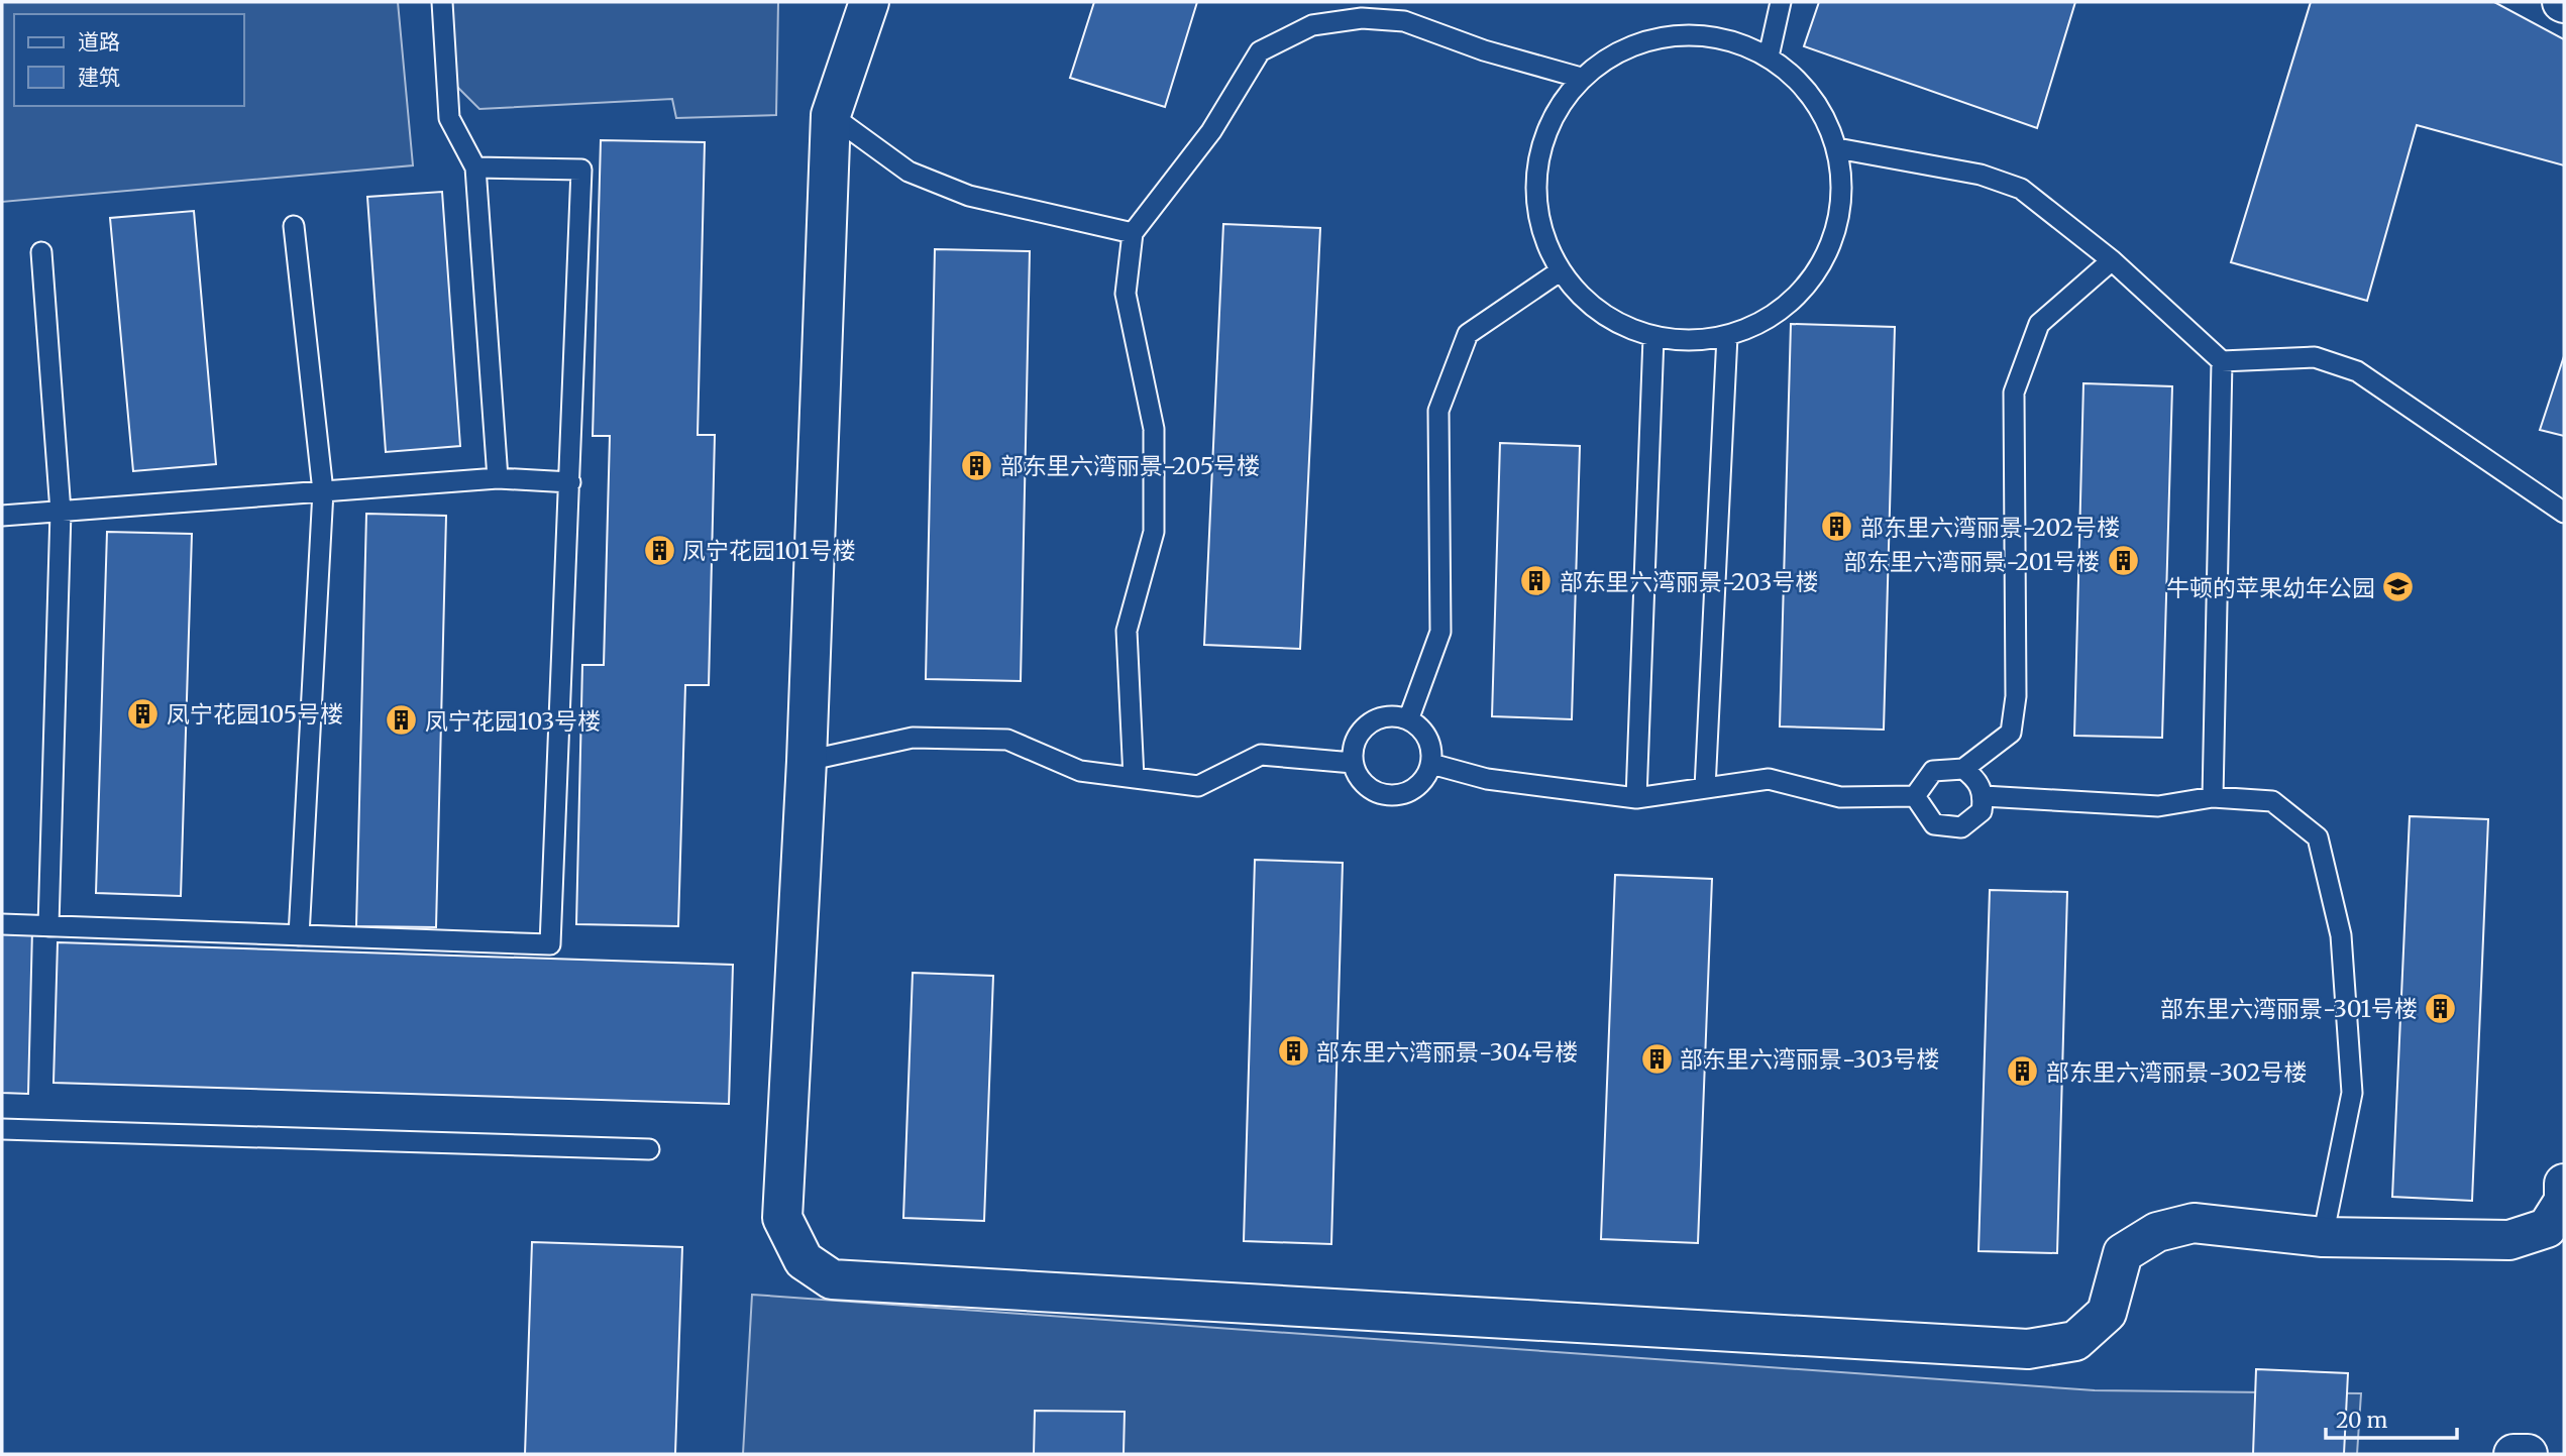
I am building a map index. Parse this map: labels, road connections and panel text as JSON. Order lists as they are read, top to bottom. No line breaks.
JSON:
{"places":{"building":["部东里六湾丽景-205号楼","部东里六湾丽景-202号楼","凤宁花园101号楼","部东里六湾丽景-201号楼","部东里六湾丽景-203号楼","凤宁花园105号楼","凤宁花园103号楼","部东里六湾丽景-301号楼","部东里六湾丽景-304号楼","部东里六湾丽景-303号楼","部东里六湾丽景-302号楼"],"school or university":["牛顿的苹果幼年公园"]},"legend":["道路","建筑"],"scale_bar":"20 m"}
